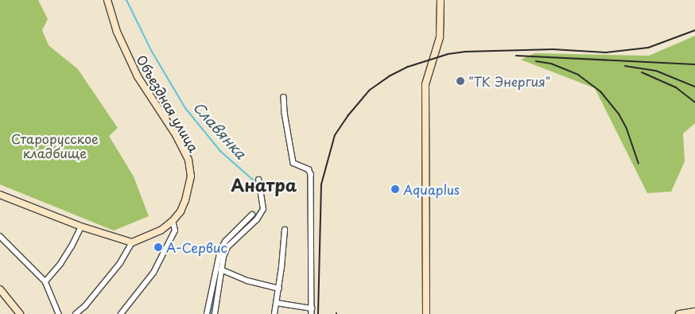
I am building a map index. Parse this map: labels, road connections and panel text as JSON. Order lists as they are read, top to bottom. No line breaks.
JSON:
{"streets":{"main road":["Объездная улица"]},"districts":["Анатра"],"water":["Славянка"],"parks":["Старорусское кладбище"],"places":["\"ТК Энергия\"","Aquaplus","А-Сервис"]}
